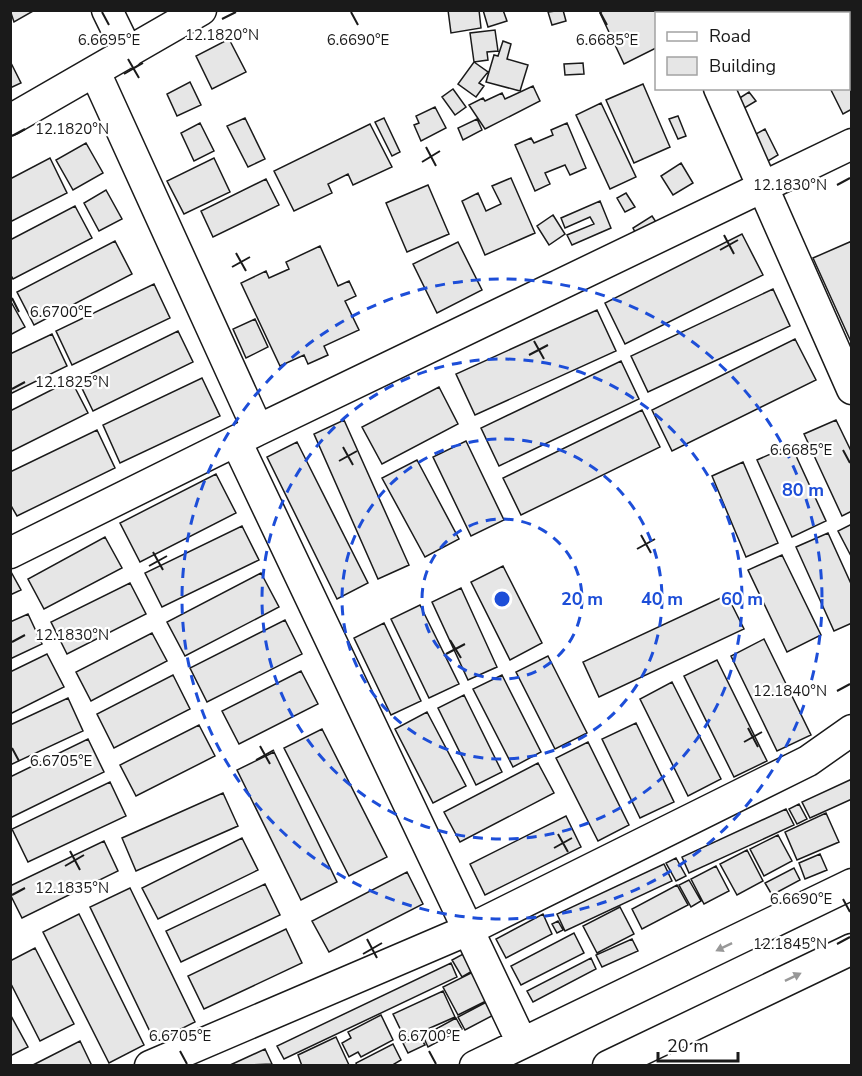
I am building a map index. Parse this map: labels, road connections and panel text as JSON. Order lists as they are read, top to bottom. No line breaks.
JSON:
{"legend":["Road","Building"],"scale_bar":"20 m","coordinates":["12.1820°N","6.6695°E","6.6690°E","6.6685°E","12.1830°N","6.6700°E","12.1825°N","12.1840°N","6.6705°E","12.1835°N","12.1845°N"],"rings":["80 m","20 m","40 m","60 m"]}
